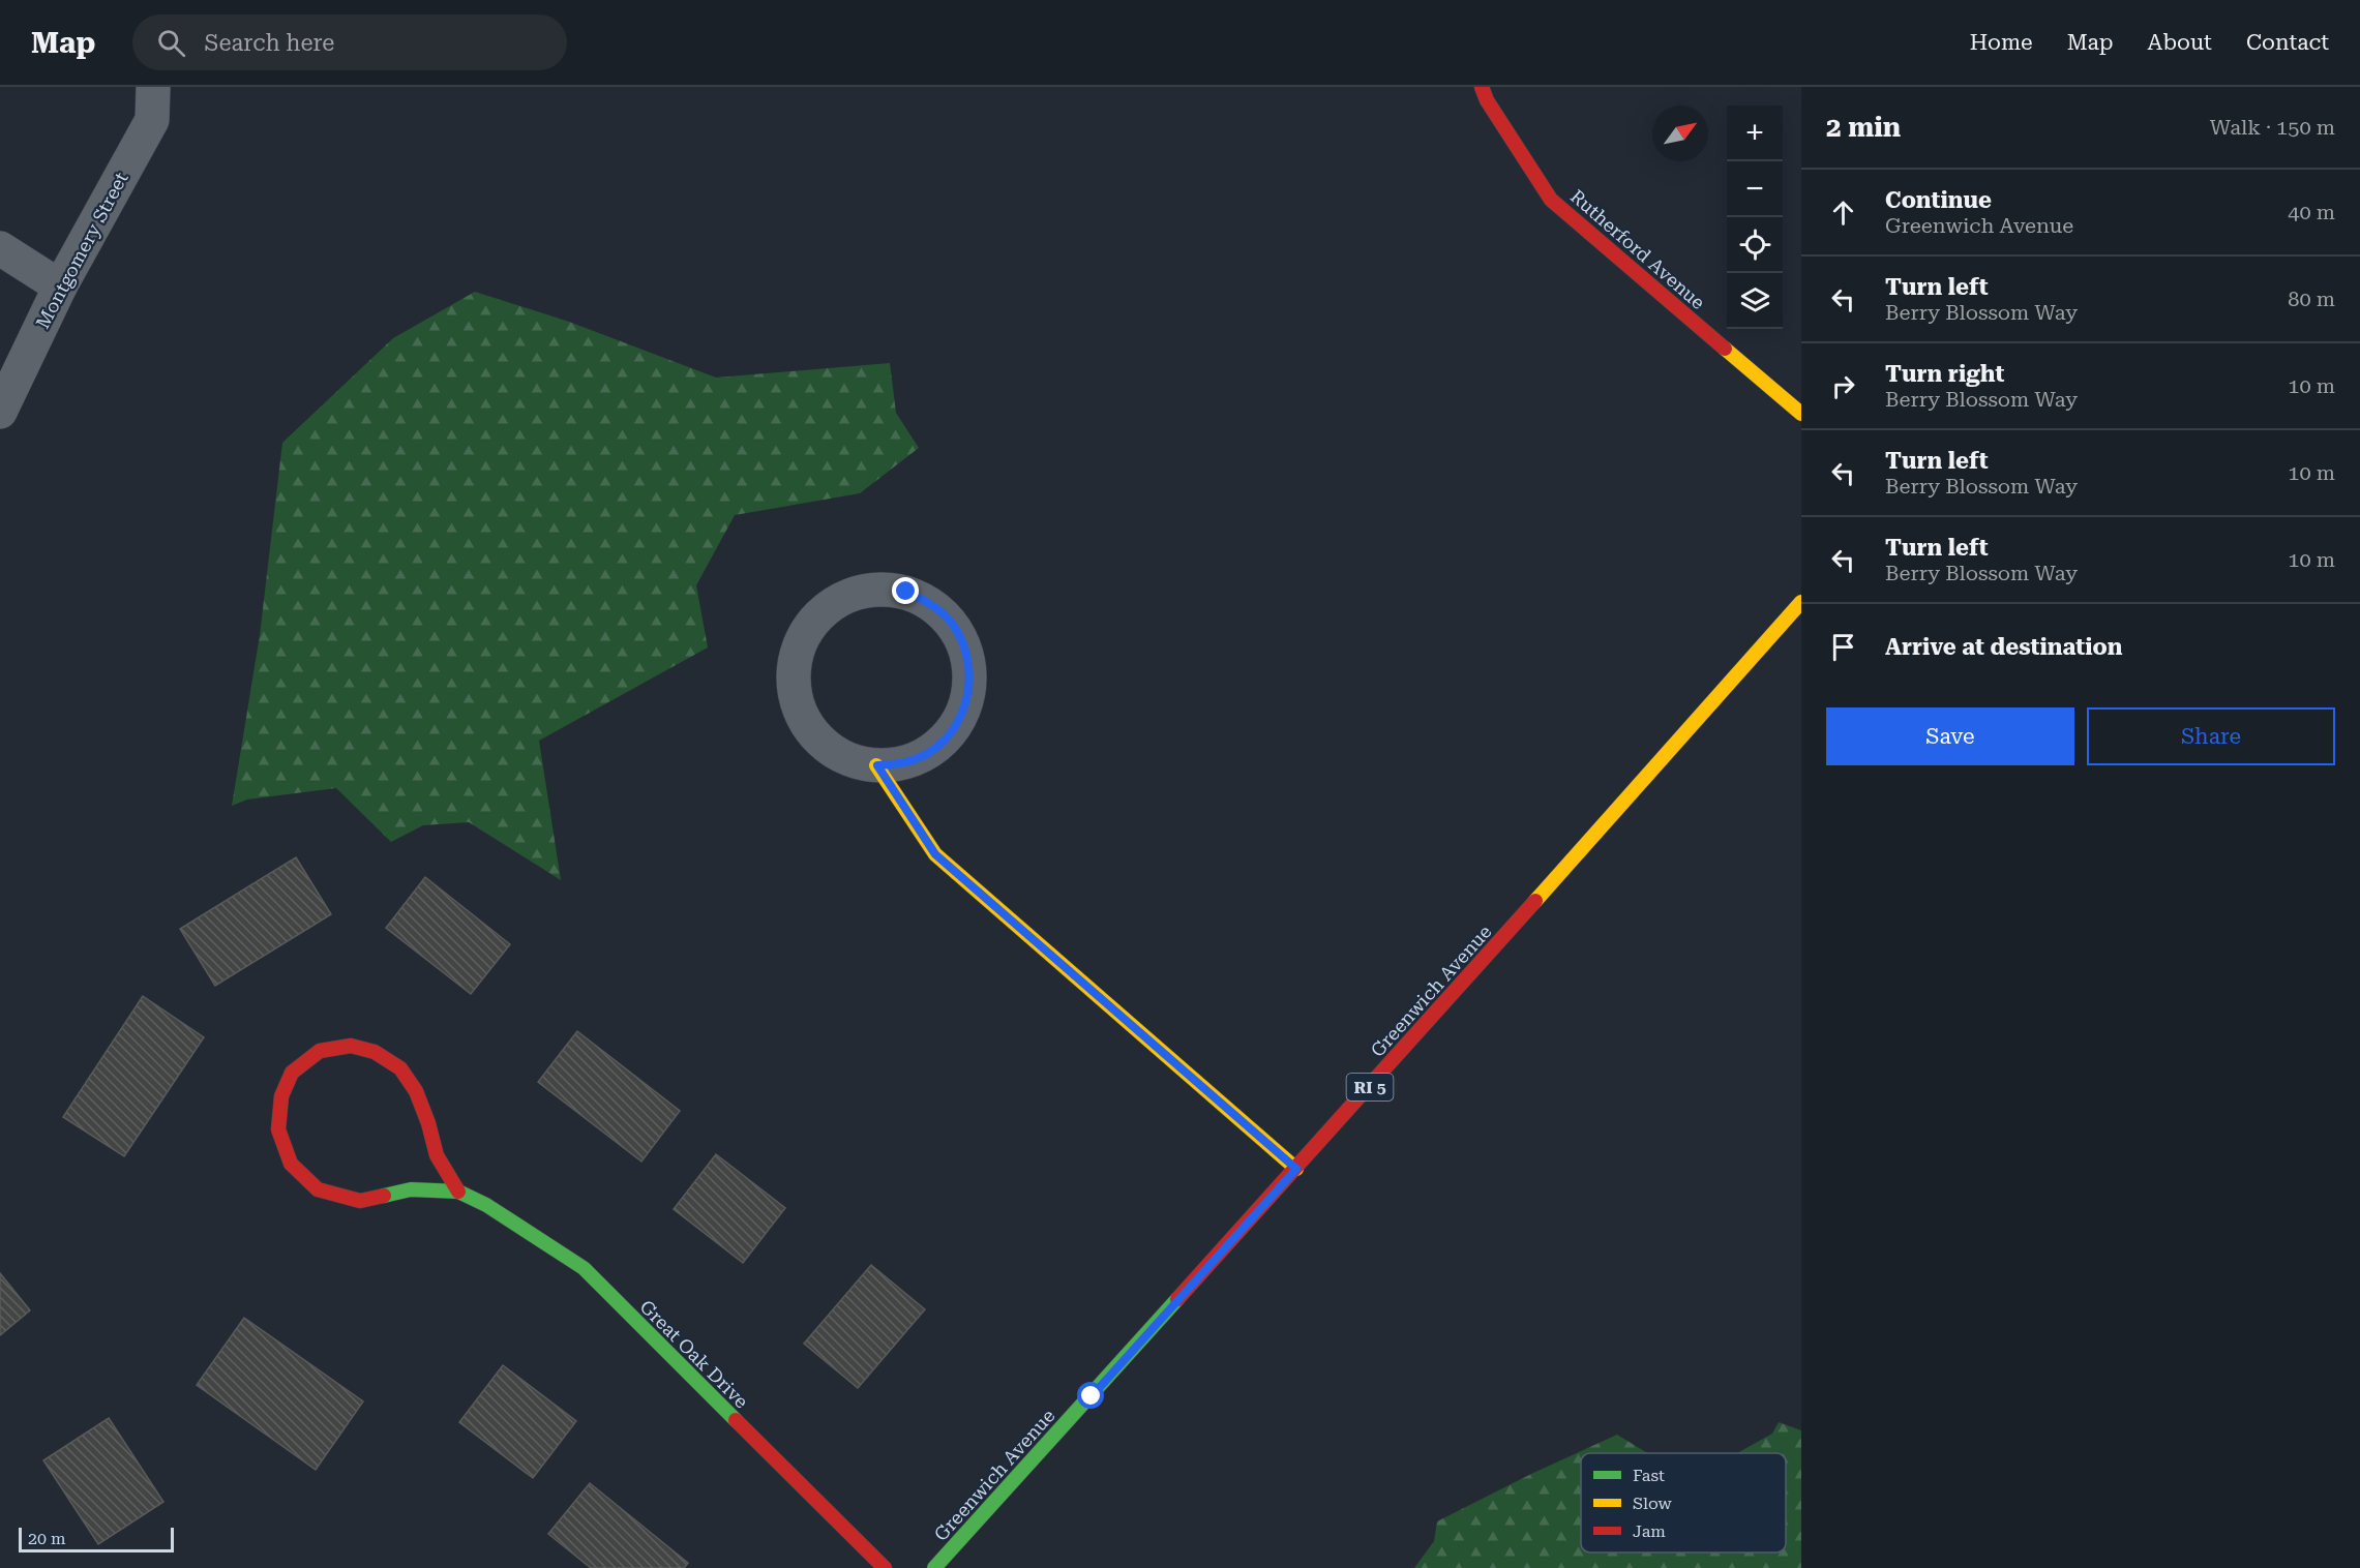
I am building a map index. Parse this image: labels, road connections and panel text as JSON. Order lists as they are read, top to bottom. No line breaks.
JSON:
{"streets":{"street":["Rutherford Avenue","Montgomery Street","Greenwich Avenue","RI 5","Great Oak Drive"]},"legend":["Fast","Slow","Jam"],"scale_bar":"20 m","north":"top right","page":{"header":"Map","search":"Search here","nav":["Home","Map","About","Contact"],"heading":["2 min","Walk · 150 m"],"map_buttons":["+","−"],"list":[["Continue","Greenwich Avenue","40 m"],["Turn left","Berry Blossom Way","80 m"],["Turn right","Berry Blossom Way","10 m"],["Turn left","Berry Blossom Way","10 m"],["Turn left","Berry Blossom Way","10 m"],"Arrive at destination"],"buttons":["Save","Share"],"scale":"20 m"}}
